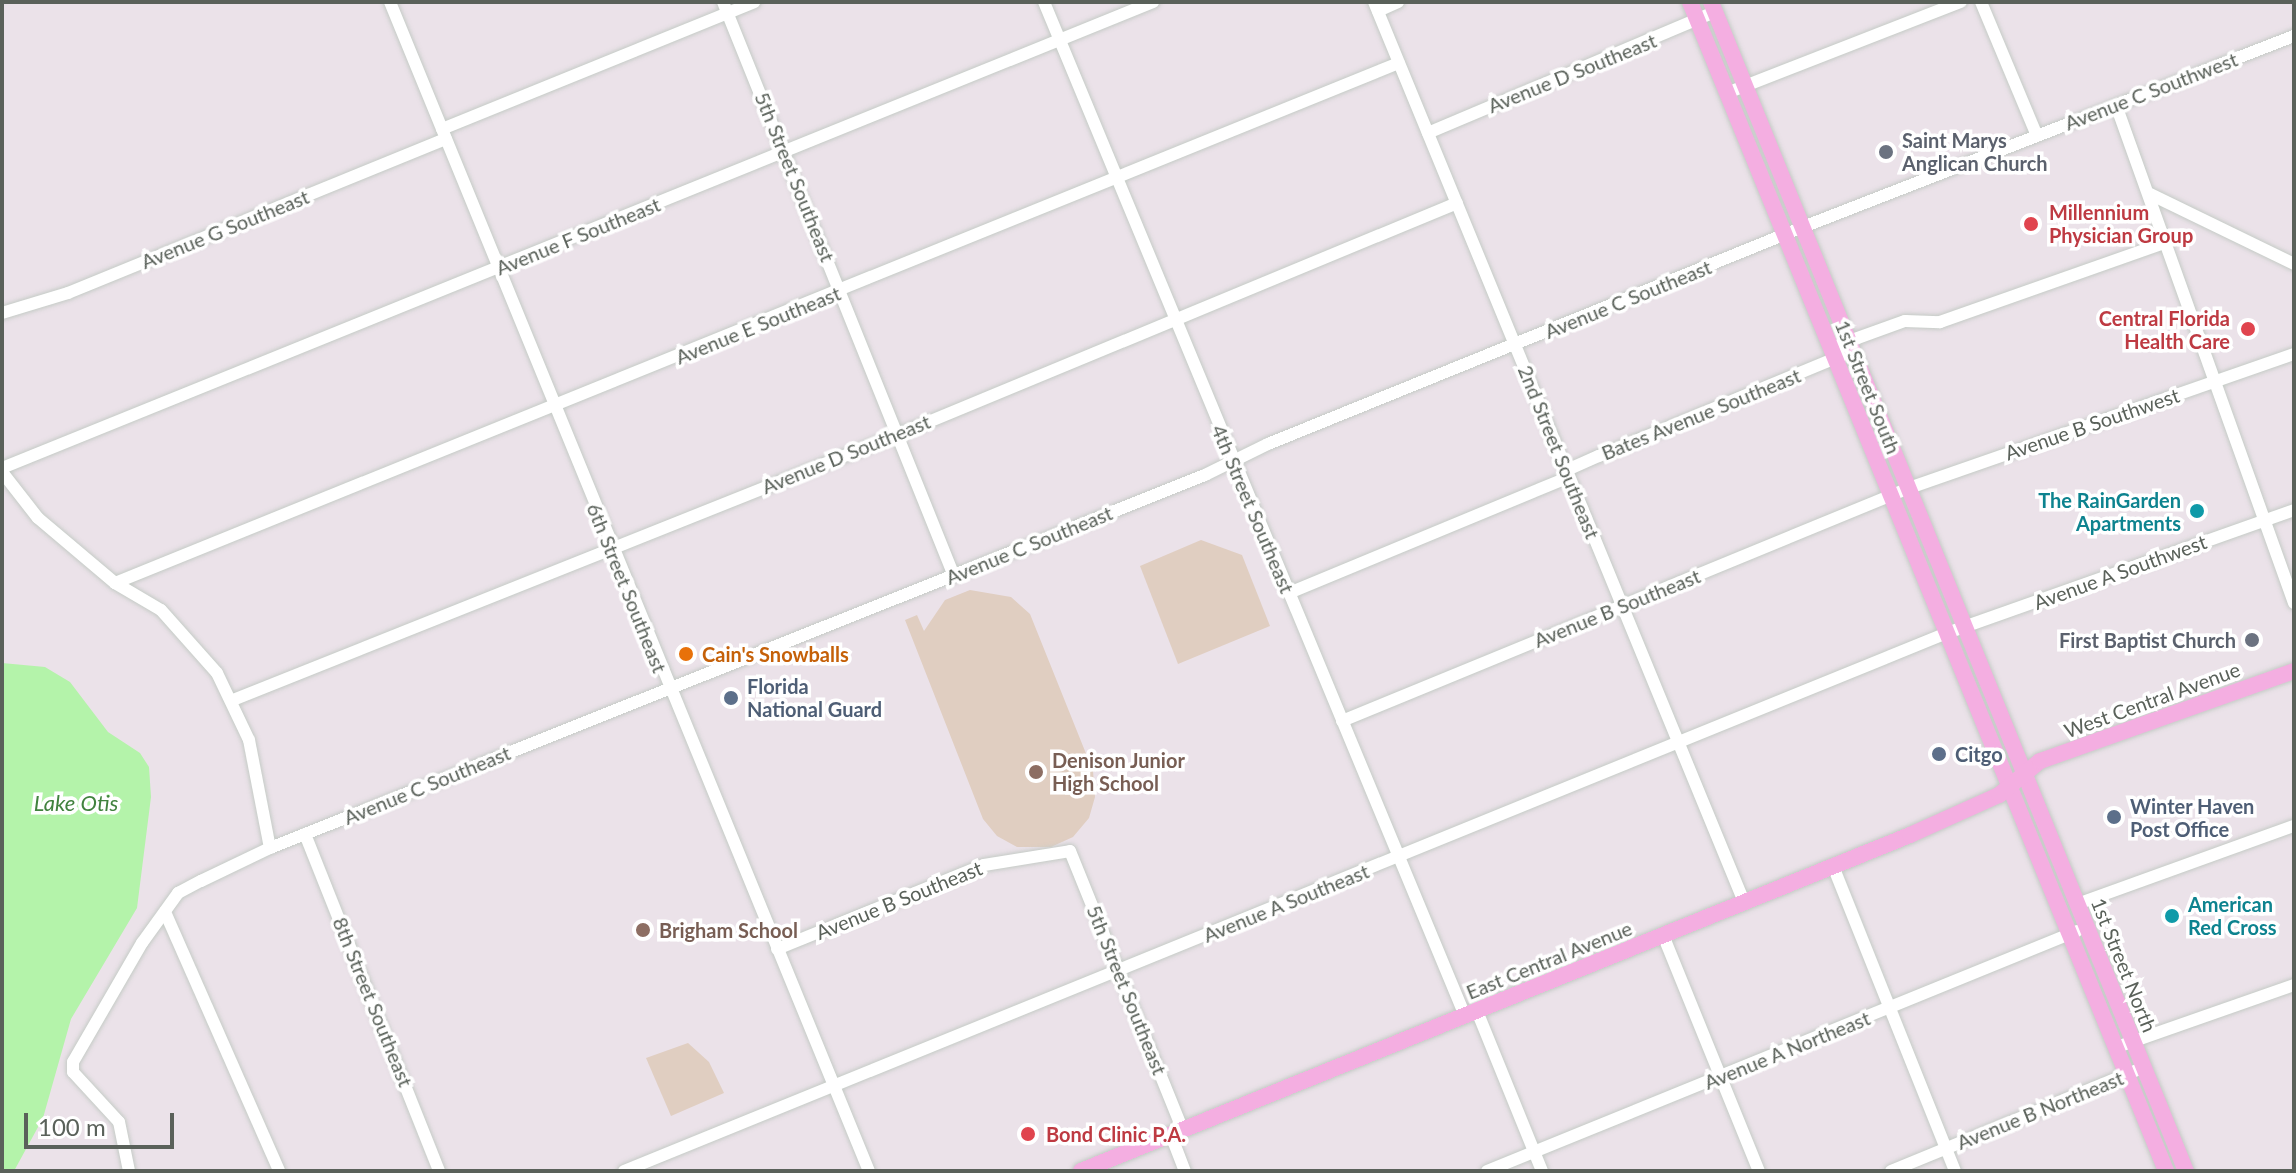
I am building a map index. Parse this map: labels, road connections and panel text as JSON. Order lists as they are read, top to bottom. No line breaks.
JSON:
{"streets":{"main road":["1st Street South","West Central Avenue","East Central Avenue","1st Street North"],"street":["Avenue D Southeast","Avenue C Southwest","5th Street Southeast","Avenue G Southeast","Avenue F Southeast","Avenue C Southeast","Avenue E Southeast","Bates Avenue Southeast","Avenue B Southwest","2nd Street Southeast","4th Street Southeast","Avenue A Southwest","6th Street Southeast","Avenue B Southeast","Avenue A Southeast","8th Street Southeast","Avenue A Northeast","Avenue B Northeast"]},"crossings":[["Avenue D Southeast","5th Street Southeast"],["Avenue D Southeast","1st Street South"],["Avenue D Southeast","2nd Street Southeast"],["Avenue D Southeast","4th Street Southeast"],["Avenue D Southeast","6th Street Southeast"],["Avenue C Southwest","Avenue C Southeast"],["Avenue C Southwest","1st Street South"],["5th Street Southeast","Avenue G Southeast"],["5th Street Southeast","Avenue F Southeast"],["5th Street Southeast","Avenue C Southeast"],["5th Street Southeast","Avenue E Southeast"],["5th Street Southeast","Avenue B Southeast"],["5th Street Southeast","Avenue A Southeast"],["5th Street Southeast","East Central Avenue"],["Avenue G Southeast","6th Street Southeast"],["Avenue F Southeast","4th Street Southeast"],["Avenue F Southeast","6th Street Southeast"],["Avenue C Southeast","1st Street South"],["Avenue C Southeast","2nd Street Southeast"],["Avenue C Southeast","4th Street Southeast"],["Avenue C Southeast","6th Street Southeast"],["Avenue C Southeast","8th Street Southeast"],["Avenue E Southeast","2nd Street Southeast"],["Avenue E Southeast","4th Street Southeast"],["Avenue E Southeast","6th Street Southeast"],["1st Street South","Bates Avenue Southeast"],["1st Street South","Avenue B Southwest"],["1st Street South","Avenue A Southwest"],["1st Street South","Avenue B Southeast"],["1st Street South","West Central Avenue"],["1st Street South","Avenue A Southeast"],["1st Street South","East Central Avenue"],["1st Street South","1st Street North"],["Bates Avenue Southeast","2nd Street Southeast"],["Bates Avenue Southeast","4th Street Southeast"],["Avenue B Southwest","Avenue B Southeast"],["2nd Street Southeast","Avenue B Southeast"],["2nd Street Southeast","Avenue A Southeast"],["2nd Street Southeast","East Central Avenue"],["4th Street Southeast","Avenue B Southeast"],["4th Street Southeast","Avenue A Southeast"],["4th Street Southeast","East Central Avenue"],["4th Street Southeast","Avenue A Northeast"],["Avenue A Southwest","Avenue A Southeast"],["6th Street Southeast","Avenue B Southeast"],["6th Street Southeast","Avenue A Southeast"],["West Central Avenue","East Central Avenue"],["West Central Avenue","1st Street North"],["East Central Avenue","1st Street North"],["1st Street North","Avenue A Northeast"],["1st Street North","Avenue B Northeast"]],"water":["Lake Otis"],"places":["Saint Marys Anglican Church","Millennium Physician Group","Central Florida Health Care","The RainGarden Apartments","First Baptist Church","Cain's Snowballs","Florida National Guard","Citgo","Denison Junior High School","Winter Haven Post Office","American Red Cross","Brigham School","Bond Clinic P.A."],"scale_bar":"100 m"}
